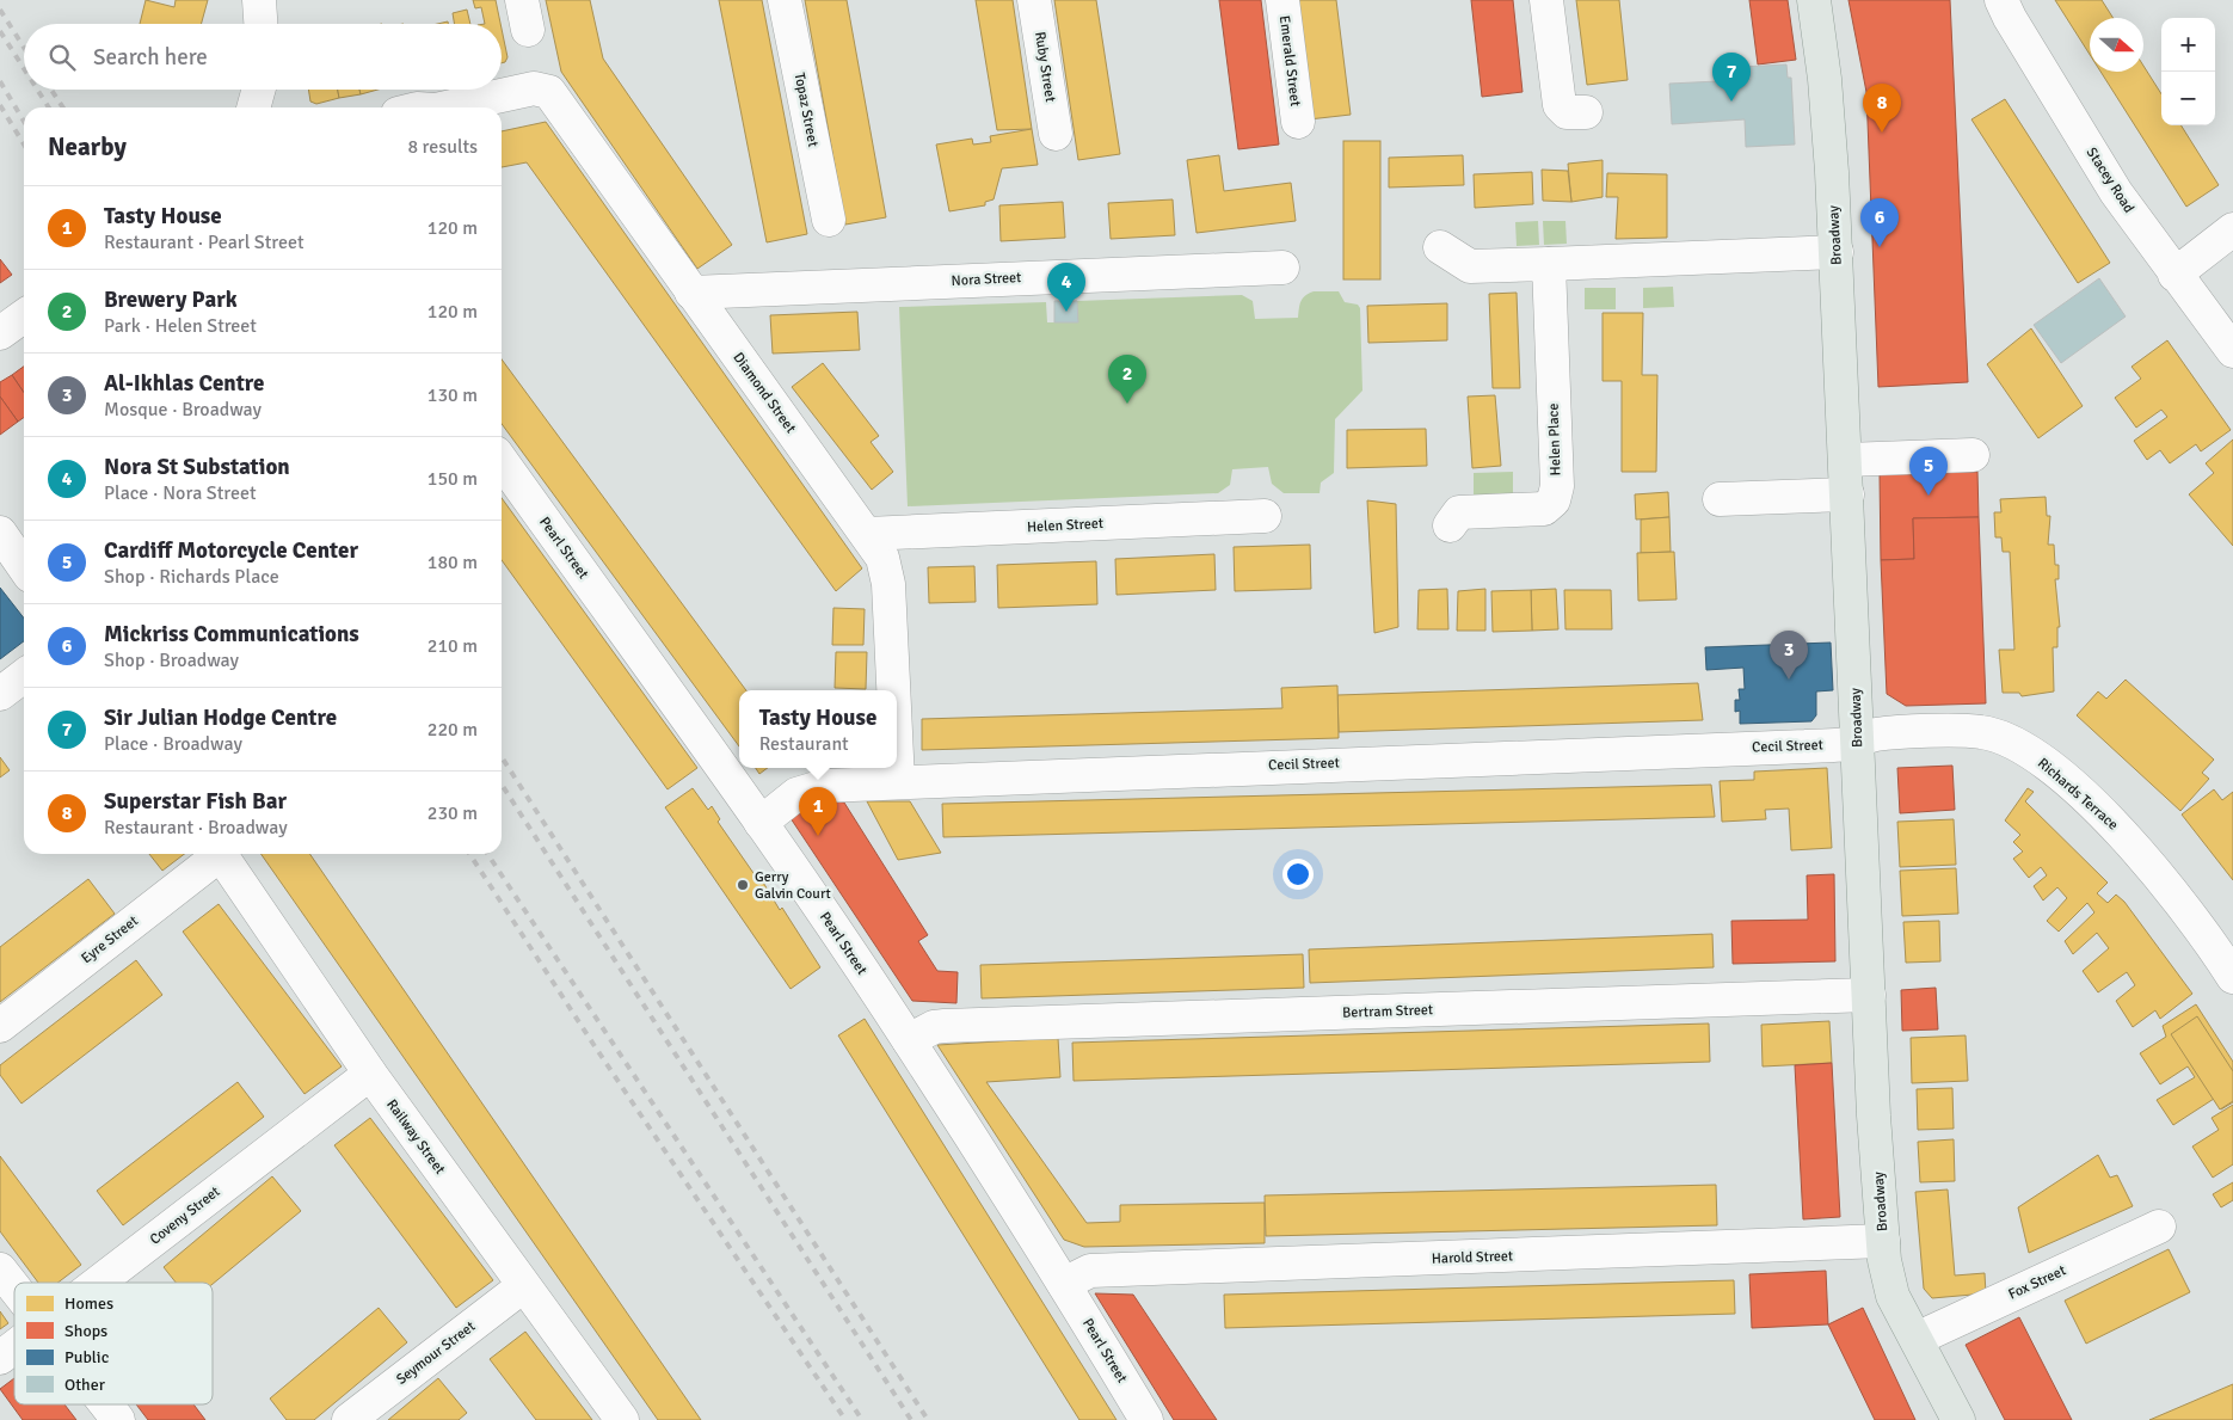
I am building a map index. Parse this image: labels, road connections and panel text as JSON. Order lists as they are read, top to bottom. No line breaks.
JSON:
{"streets":{"main road":["Broadway"],"street":["Emerald Street","Ruby Street","Topaz Street","Stacey Road","Nora Street","Diamond Street","Helen Place","Helen Street","Pearl Street","Cecil Street","Richards Terrace","Eyre Street","Bertram Street","Railway Street","Coveny Street","Harold Street","Fox Street","Seymour Street"]},"crossings":[["Broadway","Cecil Street"],["Broadway","Richards Terrace"],["Broadway","Bertram Street"],["Broadway","Harold Street"],["Broadway","Fox Street"],["Nora Street","Diamond Street"],["Diamond Street","Helen Street"],["Diamond Street","Cecil Street"],["Pearl Street","Cecil Street"],["Pearl Street","Bertram Street"],["Pearl Street","Harold Street"],["Cecil Street","Richards Terrace"],["Railway Street","Coveny Street"],["Railway Street","Seymour Street"]],"places":["Gerry Galvin Court"],"legend":["Homes","Shops","Public","Other"],"north":"right","page":{"map_buttons":["+","−"],"search":"Search here","pins":["7","8","6","4","2","5","3","1"],"heading":["Nearby","8 results"],"list":[{"mark":"1","name":"Tasty House","note":"Restaurant · Pearl Street","value":"120 m"},{"mark":"2","name":"Brewery Park","note":"Park · Helen Street","value":"120 m"},{"mark":"3","name":"Al-Ikhlas Centre","note":"Mosque · Broadway","value":"130 m"},{"mark":"4","name":"Nora St Substation","note":"Place · Nora Street","value":"150 m"},{"mark":"5","name":"Cardiff Motorcycle Center","note":"Shop · Richards Place","value":"180 m"},{"mark":"6","name":"Mickriss Communications","note":"Shop · Broadway","value":"210 m"},{"mark":"7","name":"Sir Julian Hodge Centre","note":"Place · Broadway","value":"220 m"},{"mark":"8","name":"Superstar Fish Bar","note":"Restaurant · Broadway","value":"230 m"}],"popup":["Tasty House","Restaurant"]}}
